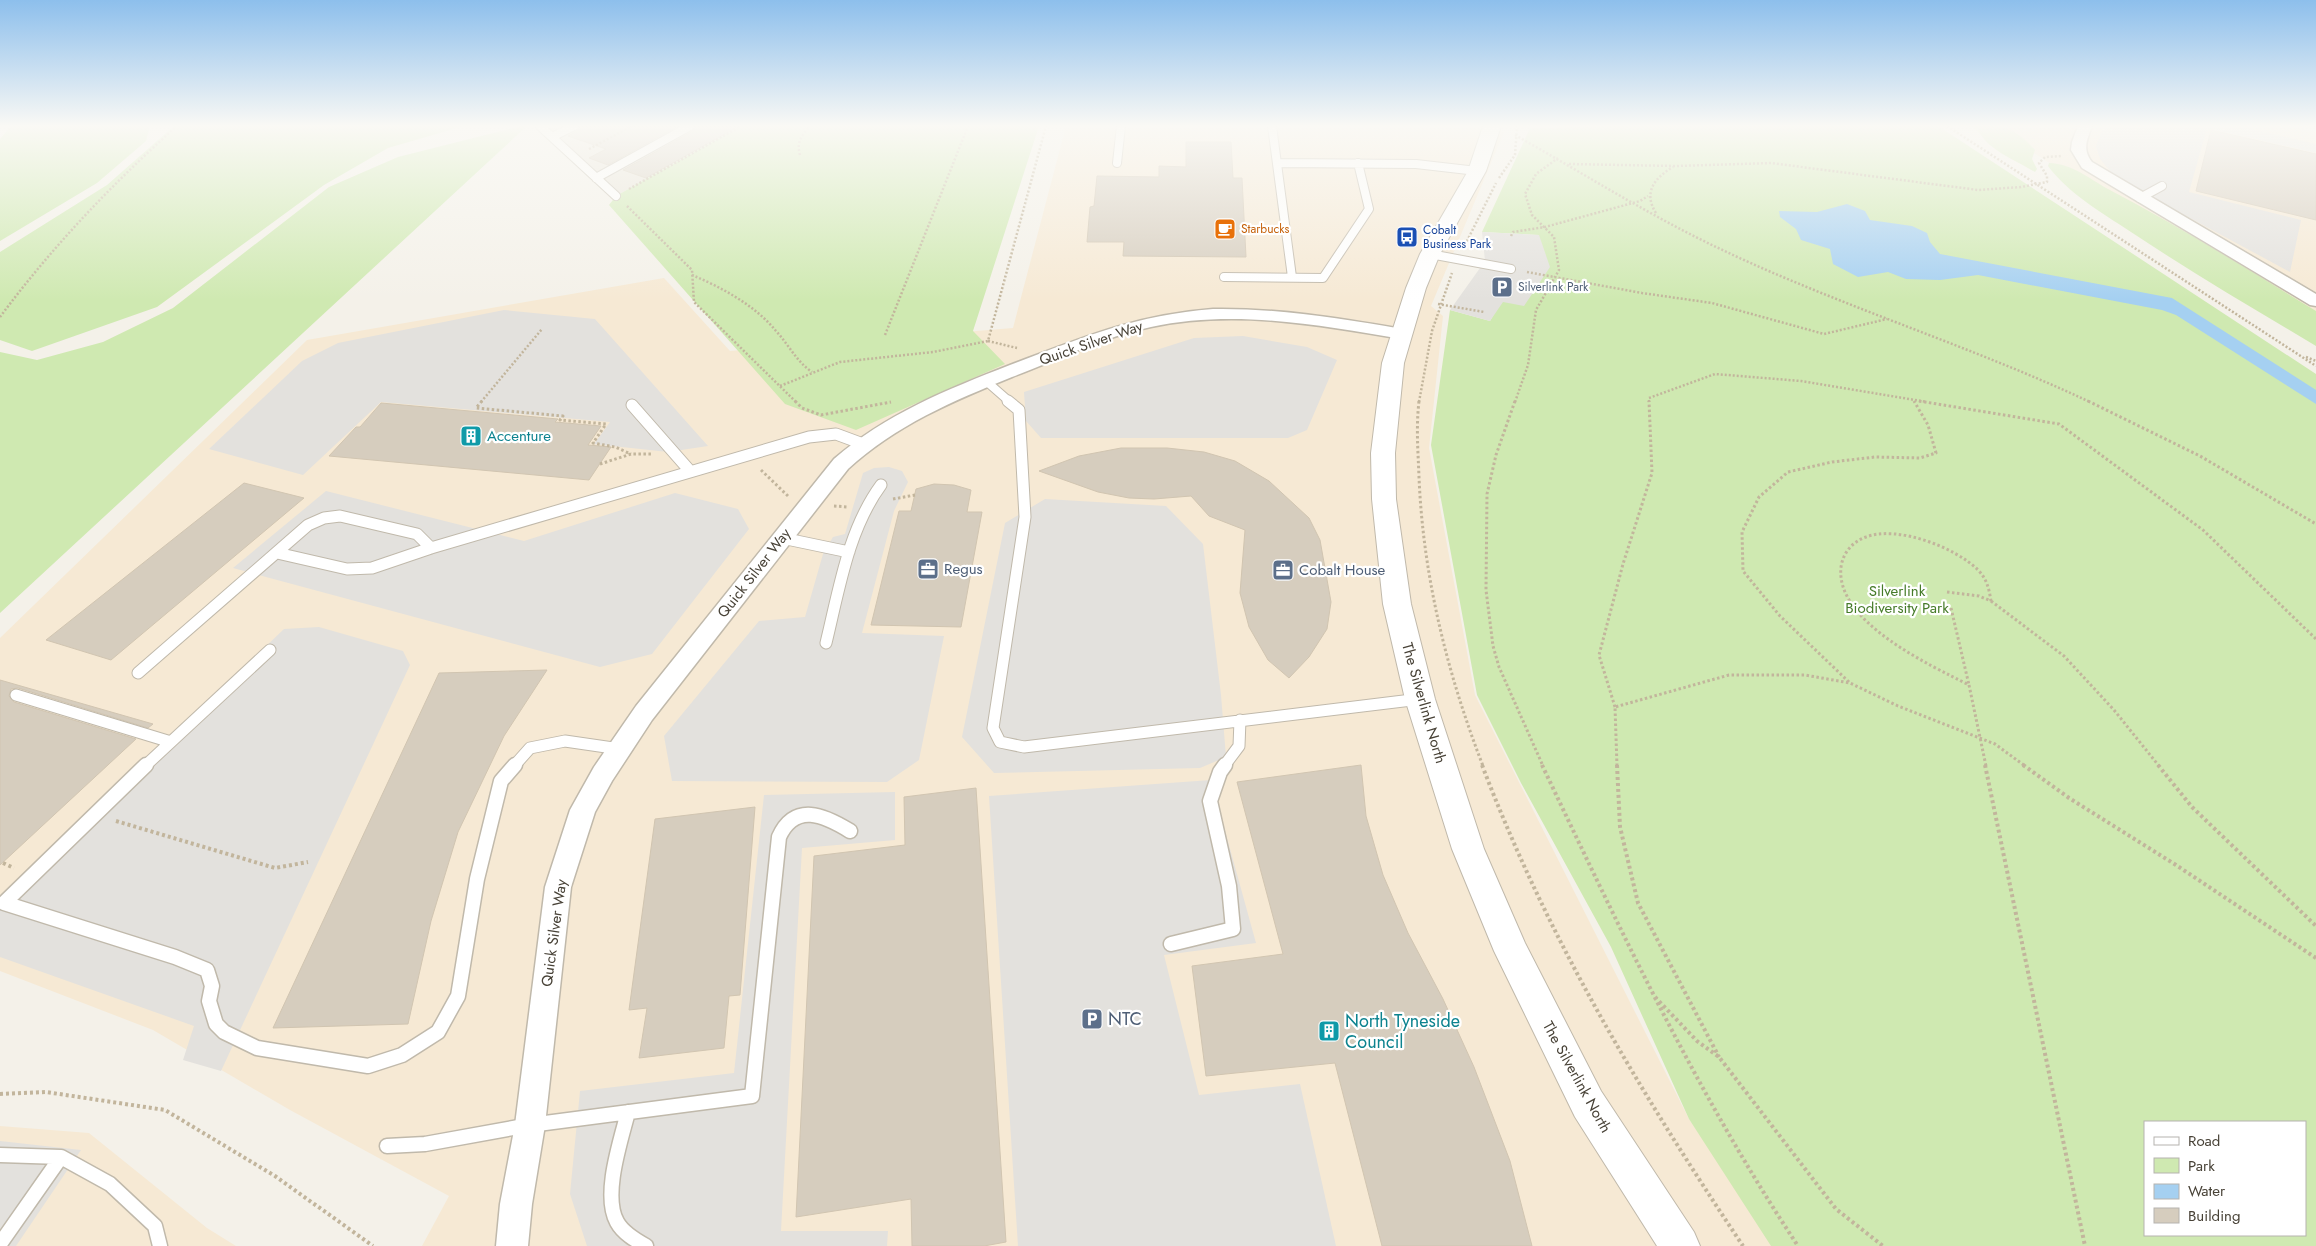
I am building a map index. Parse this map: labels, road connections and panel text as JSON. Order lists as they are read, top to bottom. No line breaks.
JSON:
{"streets":{"street":["Quick Silver Way","The Silverlink North"]},"crossings":[["Quick Silver Way","The Silverlink North"]],"parks":["Silverlink Biodiversity Park"],"places":{"cafe":["Starbucks"],"bus stop":["Cobalt Business Park"],"parking":["Silverlink Park","NTC"],"building":["Accenture","North Tyneside Council"],"office":["Regus","Cobalt House"]},"legend":["Road","Park","Water","Building"]}
